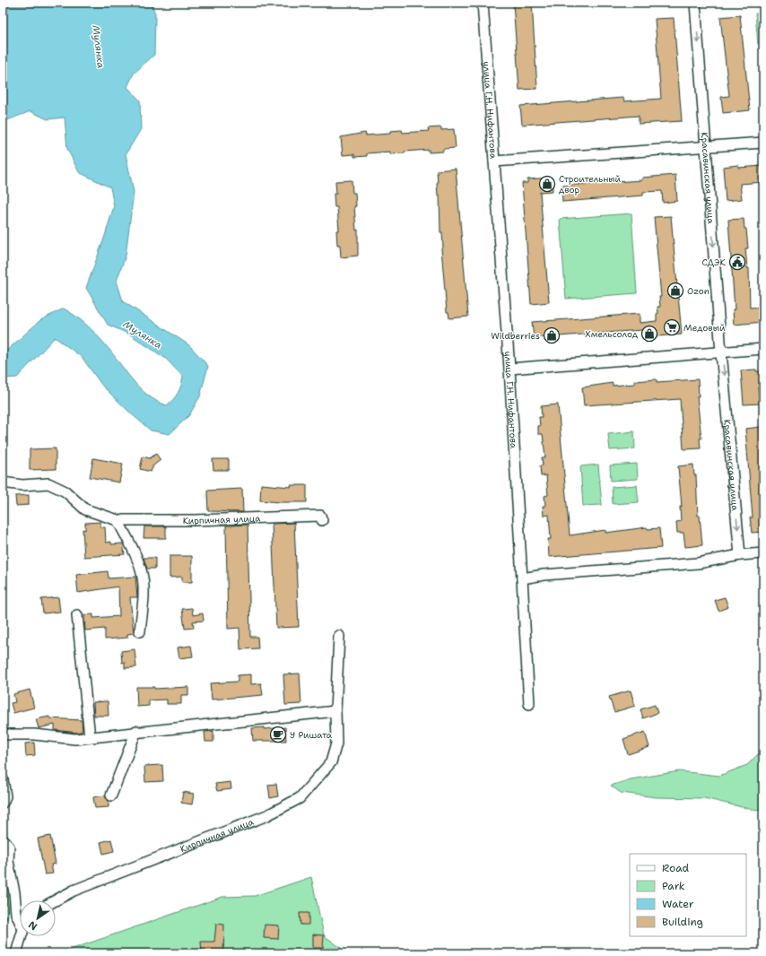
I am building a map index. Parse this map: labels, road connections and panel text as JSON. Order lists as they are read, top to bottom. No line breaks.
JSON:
{"streets":{"street":["улица Г.Н. Нифантова","Красавинская улица","Кирпичная улица"]},"one_way":["Красавинская улица"],"water":["Мулянка"],"places":{"shop":["Строительный двор","Ozon","Хмельсолод","Wildberries"],"public building":["СДЭК"],"supermarket":["Медовый"],"cafe":["У Ришата"]},"legend":["Road","Park","Water","Building"],"north":"bottom left"}
